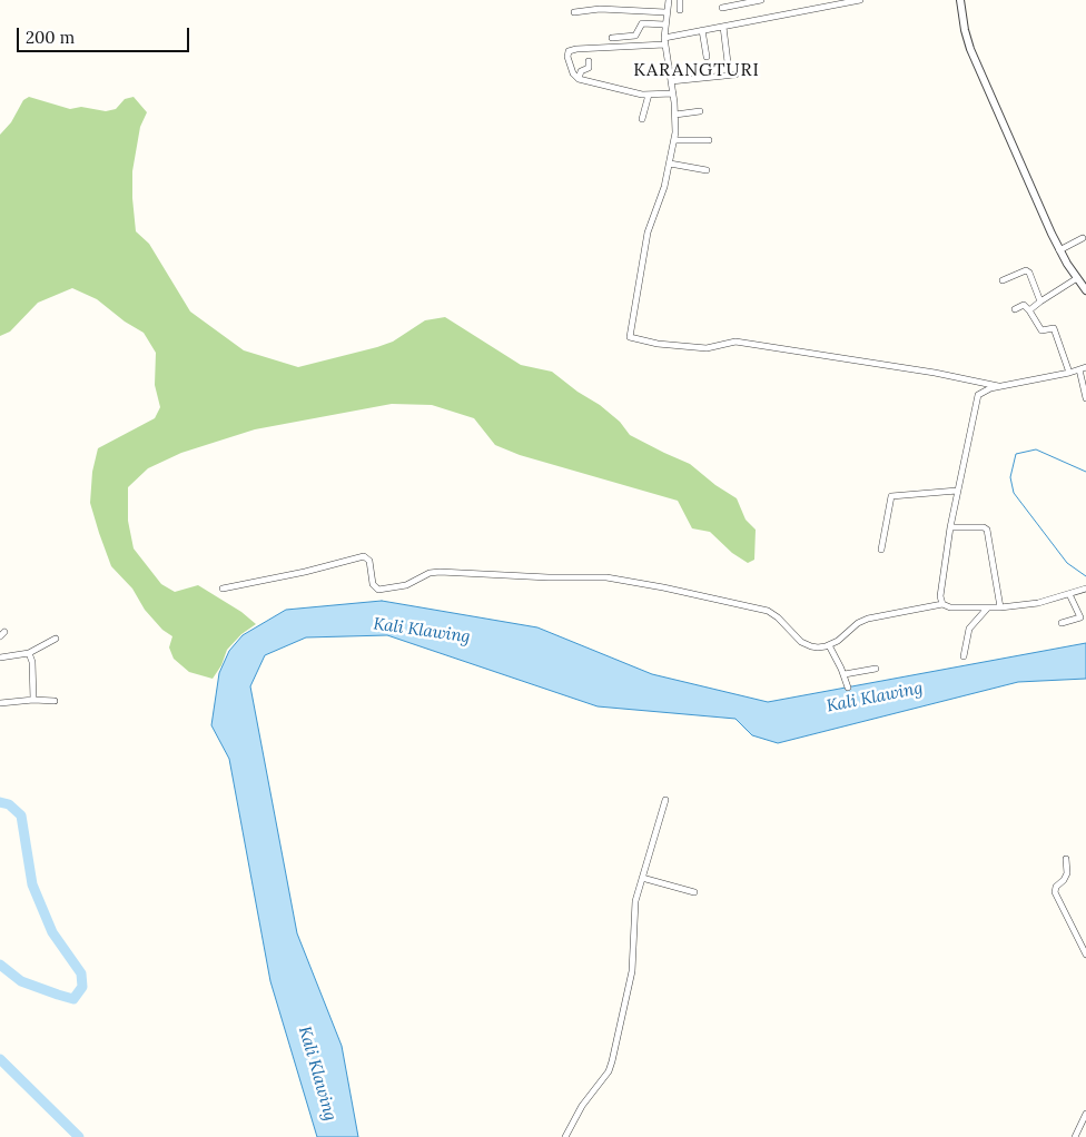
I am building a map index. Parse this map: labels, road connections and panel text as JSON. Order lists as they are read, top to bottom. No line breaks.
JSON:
{"districts":["KARANGTURI"],"water":["Kali Klawing"],"scale_bar":"200 m"}
